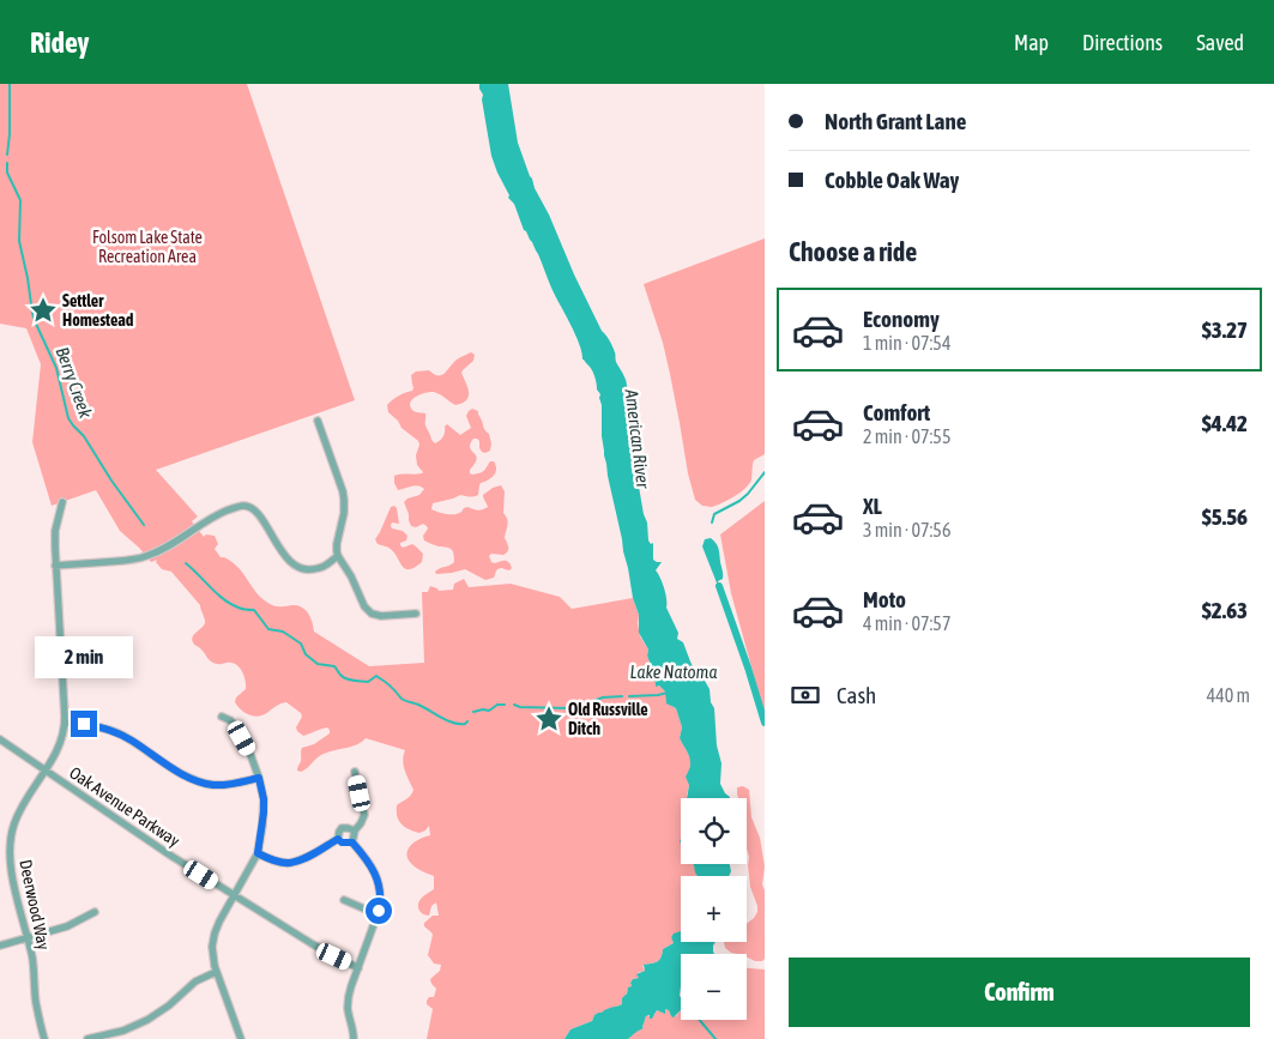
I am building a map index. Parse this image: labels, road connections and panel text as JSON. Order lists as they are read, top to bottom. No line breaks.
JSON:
{"streets":{"street":["Oak Avenue Parkway","Deerwood Way"]},"crossings":[["Oak Avenue Parkway","Deerwood Way"]],"water":["Berry Creek","American River","Lake Natoma"],"parks":["Folsom Lake State Recreation Area"],"places":{"place":["Settler Homestead","Old Russville Ditch"]},"page":{"header":"Ridey","nav":["Map","Directions","Saved"],"banner":["North Grant Lane","Cobble Oak Way"],"heading":"Choose a ride","list":[{"name":"Economy","note":"1 min · 07:54","value":"$3.27"},{"name":"Comfort","note":"2 min · 07:55","value":"$4.42"},{"name":"XL","note":"3 min · 07:56","value":"$5.56"},{"name":"Moto","note":"4 min · 07:57","value":"$2.63"}],"bubble":"2 min","pay":["Cash","440 m"],"map_buttons":["+","−"],"buttons":"Confirm"}}
